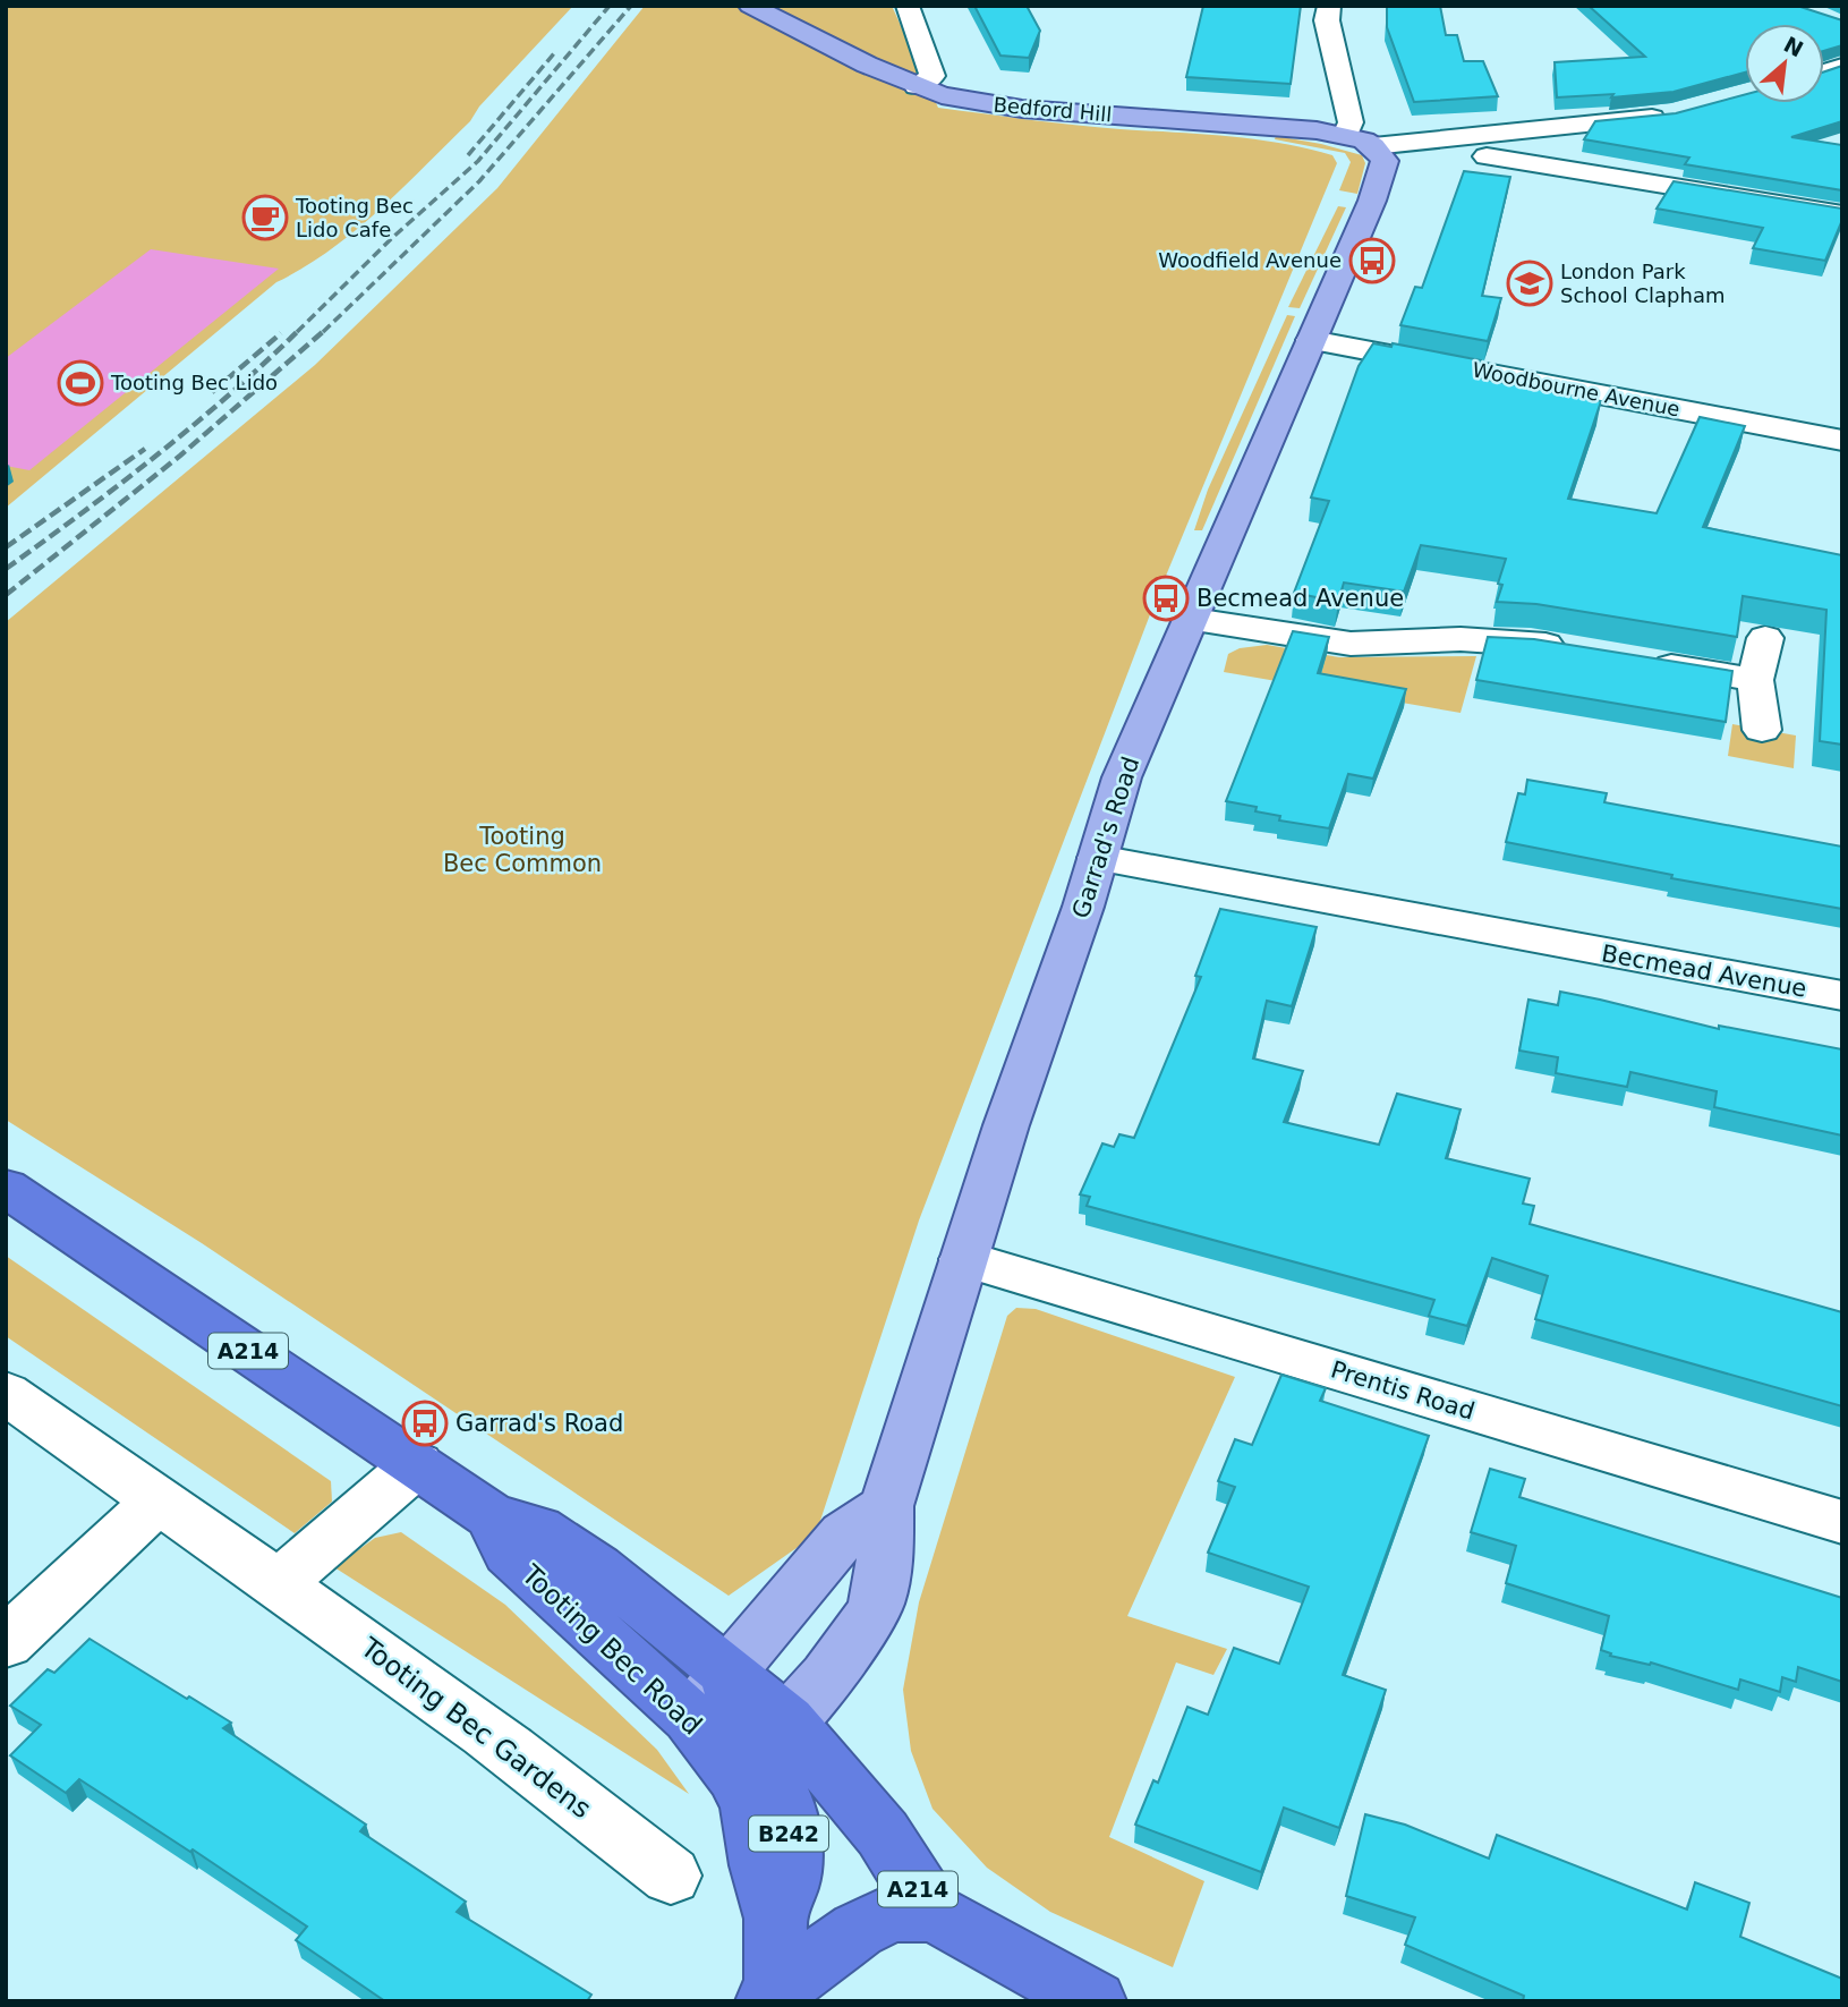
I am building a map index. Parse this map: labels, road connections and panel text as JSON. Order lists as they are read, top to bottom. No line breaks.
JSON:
{"streets":{"highway":["A214","Tooting Bec Road"],"main road":["Bedford Hill","Garrad's Road"],"street":["Woodbourne Avenue","Becmead Avenue","Prentis Road","Tooting Bec Gardens"]},"crossings":[["Bedford Hill","Garrad's Road"],["Woodbourne Avenue","Garrad's Road"],["Garrad's Road","Becmead Avenue"],["Garrad's Road","A214"],["Garrad's Road","Prentis Road"],["Garrad's Road","Tooting Bec Road"],["A214","Tooting Bec Road"]],"parks":["Tooting Bec Common"],"places":{"cafe":["Tooting Bec Lido Cafe"],"bus stop":["Woodfield Avenue","Becmead Avenue","Garrad's Road"],"school or university":["London Park School Clapham"],"sports":["Tooting Bec Lido"]},"north":"top right"}
